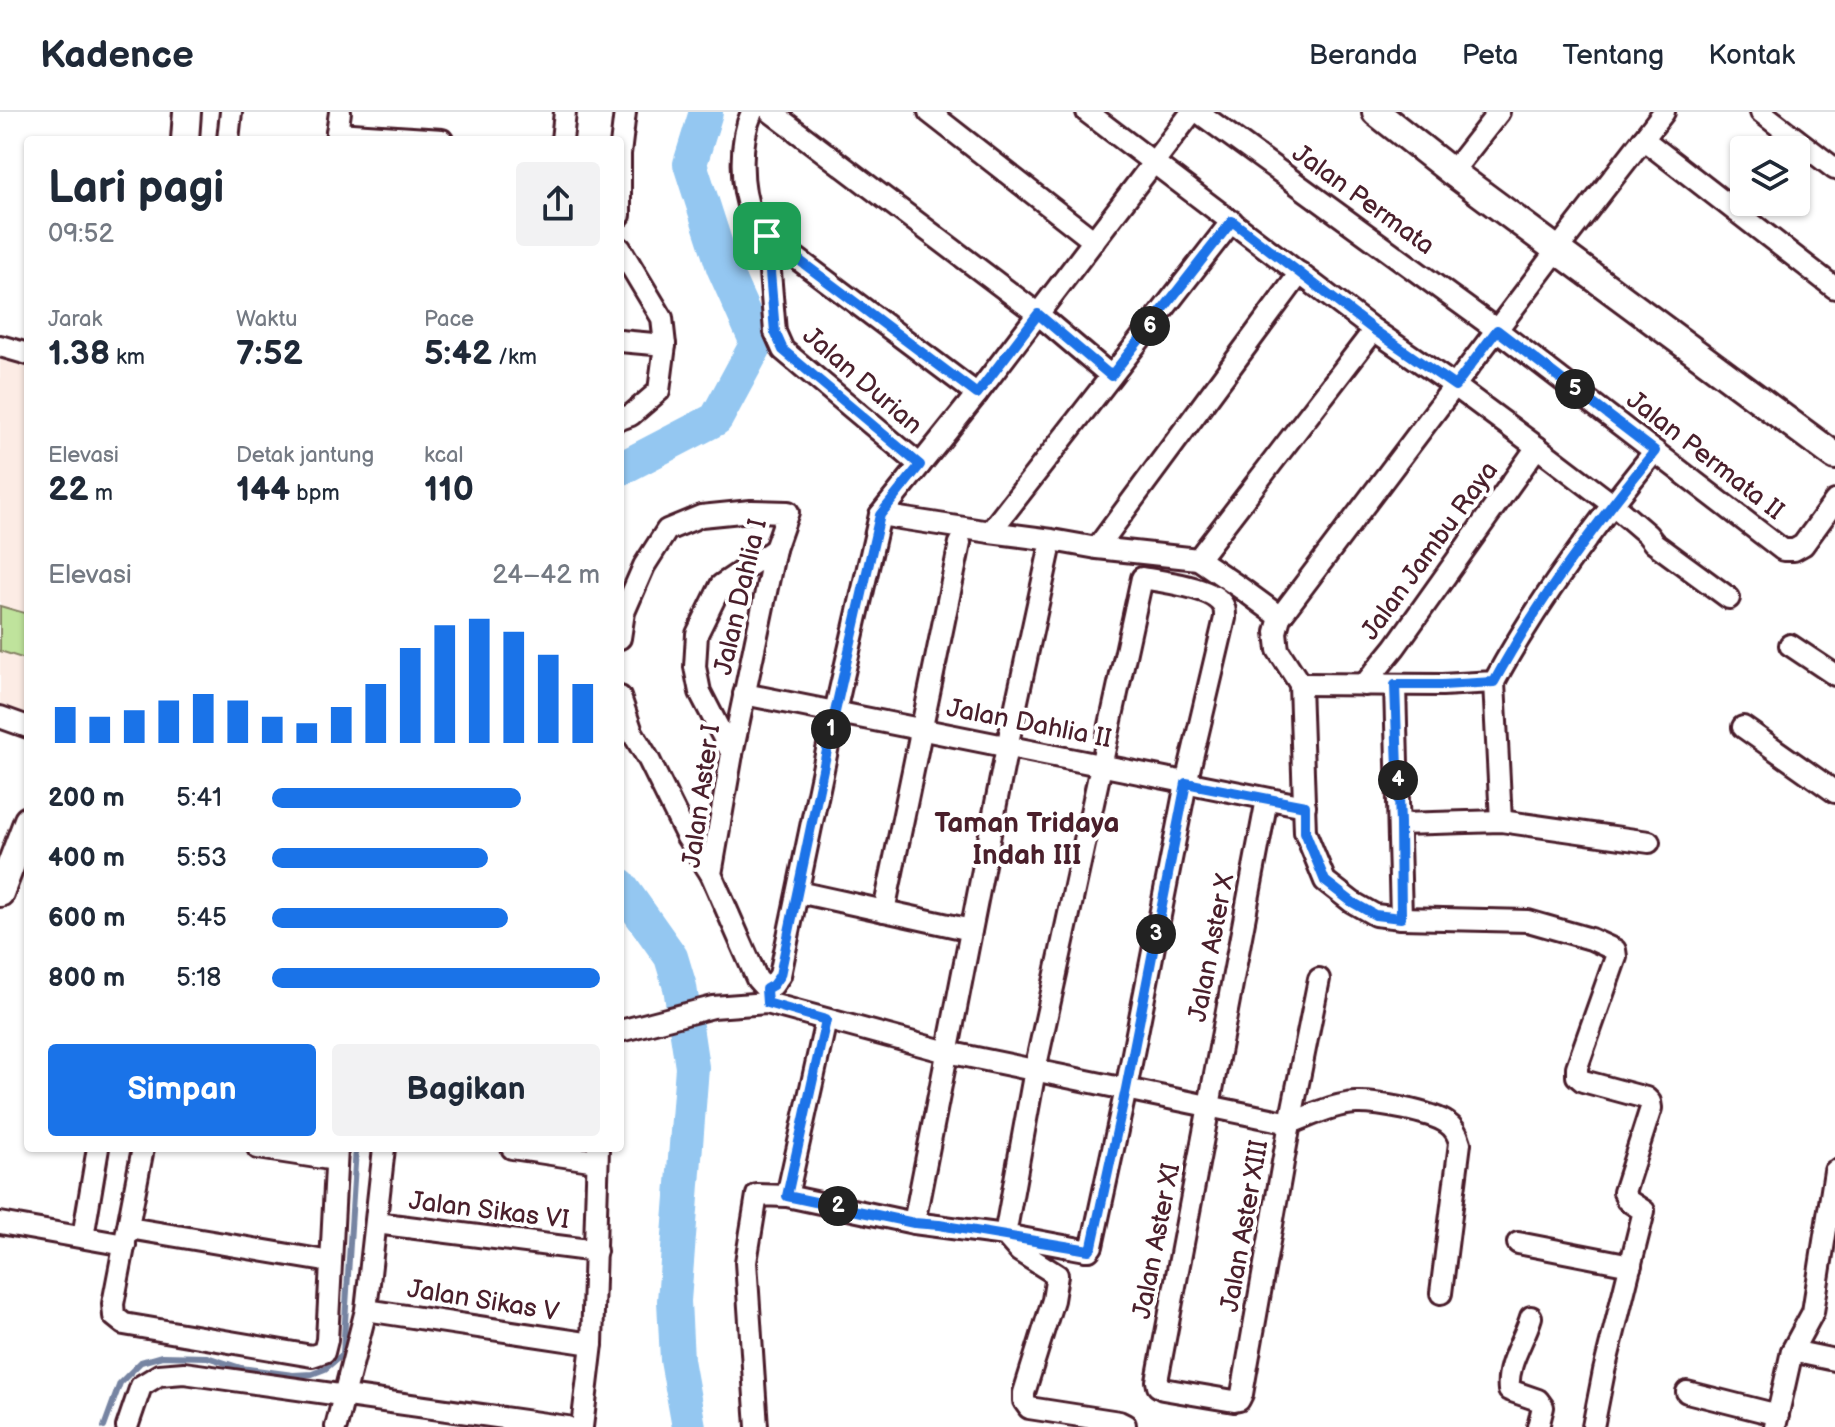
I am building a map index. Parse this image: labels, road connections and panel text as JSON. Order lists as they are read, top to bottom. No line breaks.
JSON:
{"streets":{"street":["Jalan Permata","Jalan Durian","Jalan Permata II","Jalan Jambu Raya","Jalan Dahlia I","Jalan Dahlia II","Jalan Aster I","Jalan Aster X","Jalan Sikas VI","Jalan Aster XIII","Jalan Aster XI","Jalan Sikas V"]},"crossings":[["Jalan Permata","Jalan Permata II"],["Jalan Dahlia I","Jalan Dahlia II"],["Jalan Dahlia I","Jalan Aster I"],["Jalan Dahlia II","Jalan Aster I"],["Jalan Dahlia II","Jalan Aster X"],["Jalan Aster X","Jalan Aster XI"],["Jalan Aster XIII","Jalan Aster XI"]],"districts":["Taman Tridaya Indah III"],"page":{"header":"Kadence","nav":["Beranda","Peta","Tentang","Kontak"],"heading":["Lari pagi","09:52"],"stats":[["Jarak","1.38 km"],["Waktu","7:52"],["Pace","5:42 /km"],["Elevasi","22 m"],["Detak jantung","144 bpm"],["kcal","110"]],"pins":["6","5","1","4","3","2"],"chart":["Elevasi","24–42 m"],"list":[{"name":"200 m","note":"5:41"},{"name":"400 m","note":"5:53"},{"name":"600 m","note":"5:45"},{"name":"800 m","note":"5:18"}],"buttons":["Simpan","Bagikan"]}}
